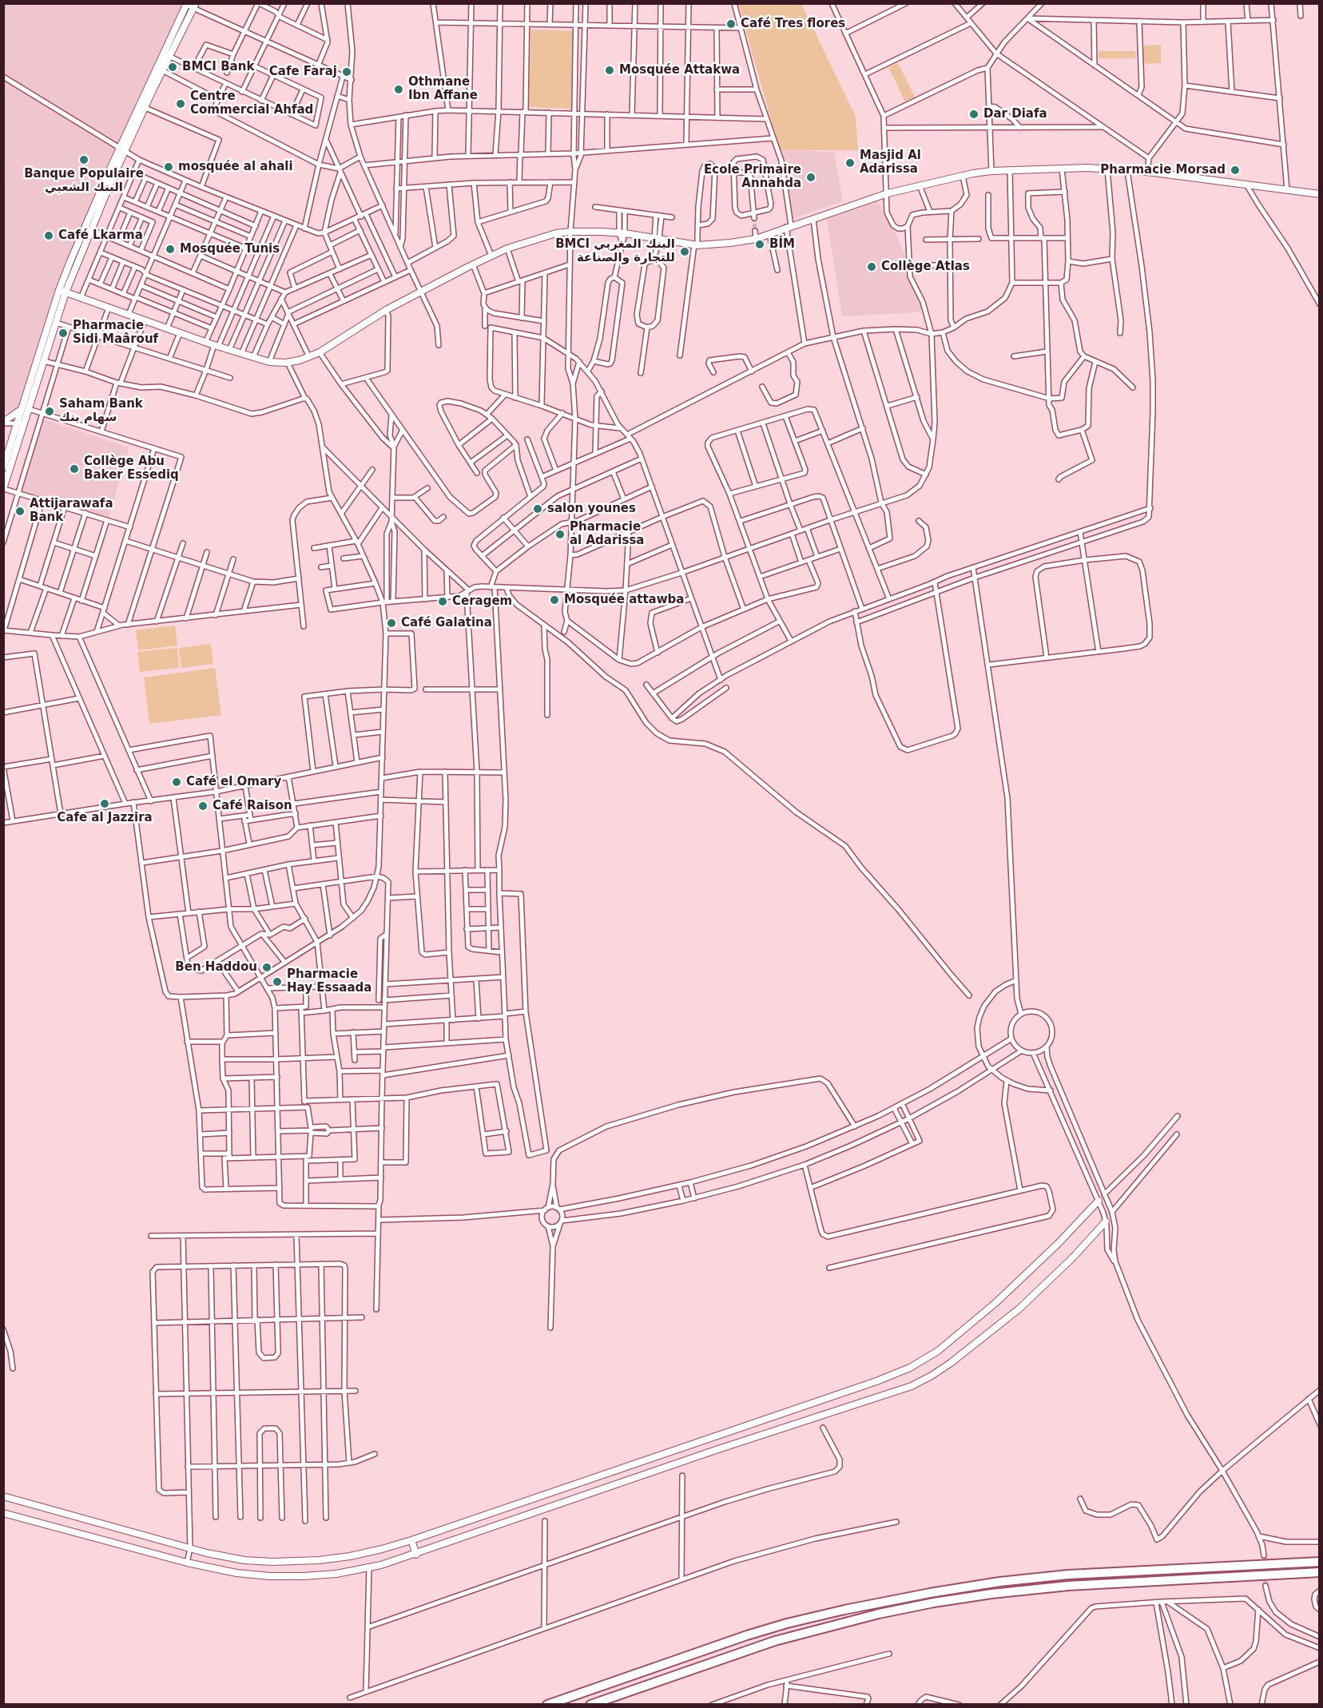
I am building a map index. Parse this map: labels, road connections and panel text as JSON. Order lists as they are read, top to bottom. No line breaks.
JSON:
{"places":["Café Tres flores","BMCI Bank","Mosquée Attakwa","Cafe Faraj","Othmane Ibn Affane","Centre Commercial Ahfad","Dar Diafa","Banque Populaire البنك الشعبي","Masjid Al Adarissa","mosquée al ahali","Pharmacie Morsad","Ecole Primaire Annahda","Café Lkarma","BİM","Mosquée Tunis","BMCI البنك المغربي للتجارة والصناعة","Collège Atlas","Pharmacie Sidi Maârouf","Saham Bank سهام بنك","Collège Abu Baker Essediq","salon younes","Attijarawafa Bank","Pharmacie al Adarissa","Mosquée attawba","Ceragem","Café Galatina","Café el Omary","Cafe al Jazzira","Café Raison","Ben Haddou","Pharmacie Hay Essaada"]}
